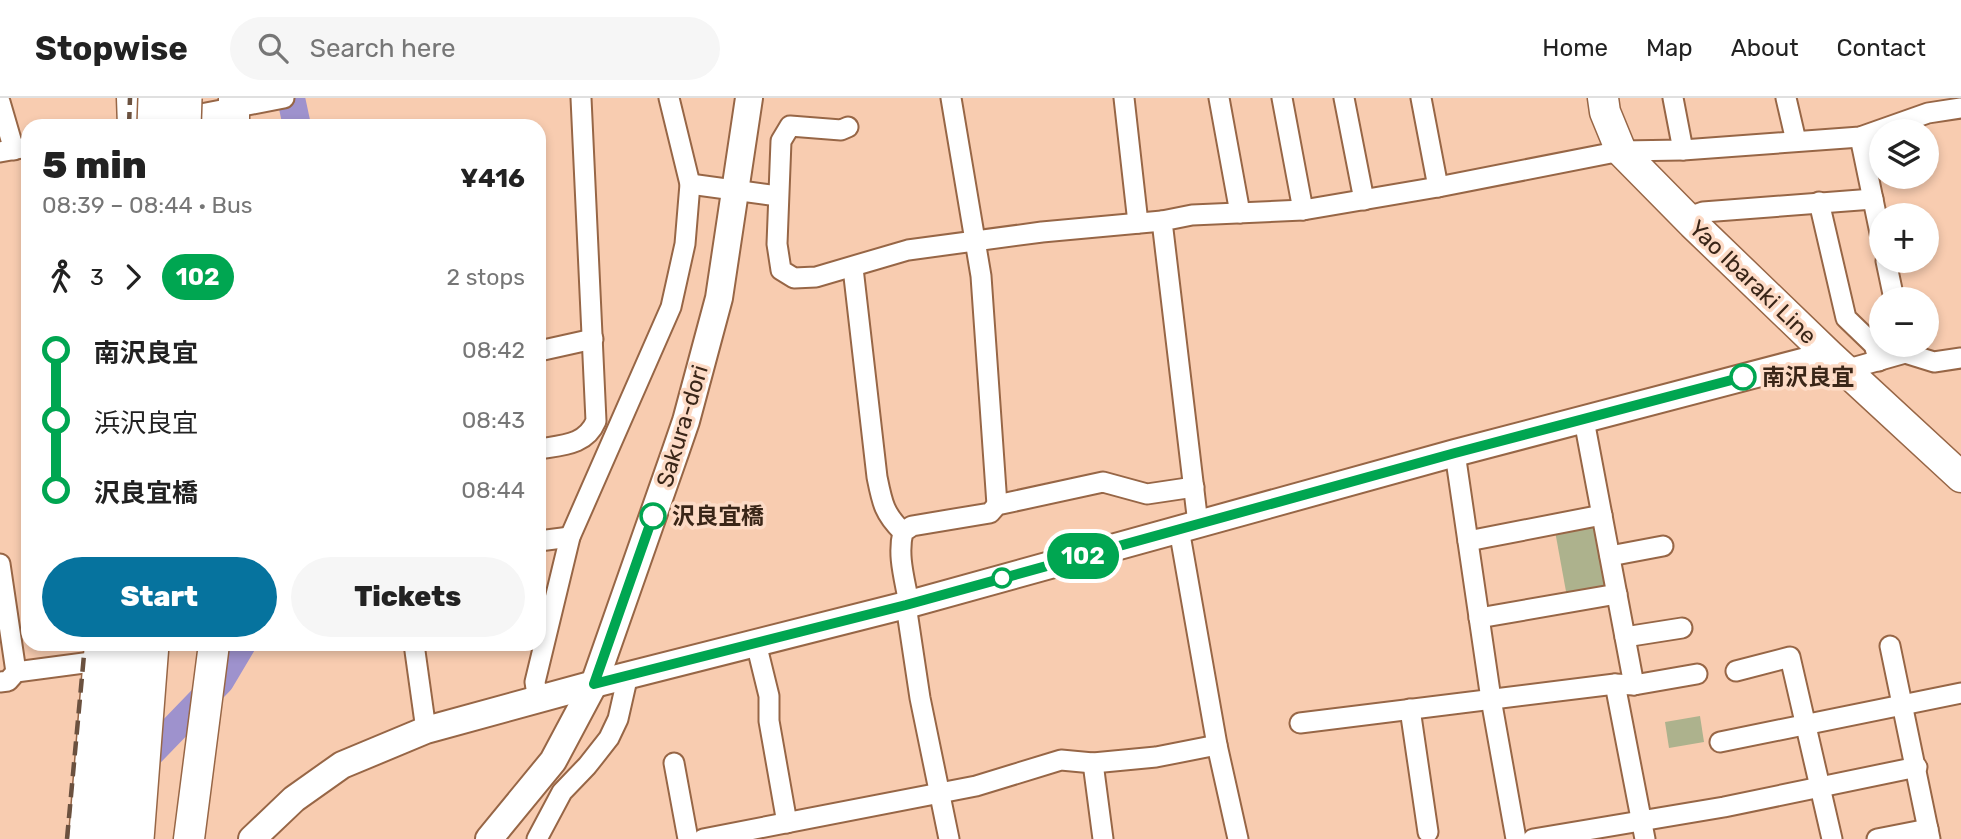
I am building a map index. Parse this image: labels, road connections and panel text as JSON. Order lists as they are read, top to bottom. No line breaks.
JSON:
{"streets":{"main road":["Yao Ibaraki Line"],"street":["Sakura-dori"]},"places":["南沢良宜","沢良宜橋"],"lines":["bus line 102"],"page":{"header":"Stopwise","search":"Search here","nav":["Home","Map","About","Contact"],"on_map":"102","map_buttons":["+","−"],"heading":["5 min","08:39 – 08:44 · Bus","¥416"],"legs":["3","102","2 stops"],"list":[{"name":"南沢良宜","value":"08:42"},{"name":"浜沢良宜","value":"08:43"},{"name":"沢良宜橋","value":"08:44"}],"buttons":["Start","Tickets"]}}
